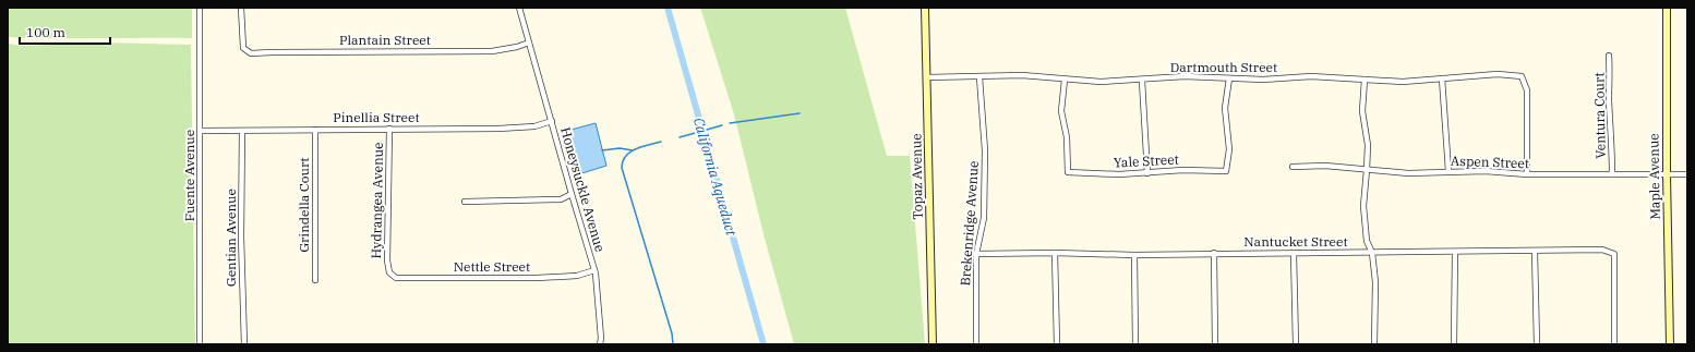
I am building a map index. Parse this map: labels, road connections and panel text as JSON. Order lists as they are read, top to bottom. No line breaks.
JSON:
{"streets":{"street":["Plantain Street","Dartmouth Street","Ventura Court","Pinellia Street","Yale Street","Aspen Street","Fuente Avenue","Topaz Avenue","Maple Avenue","Honeysuckle Avenue","Hydrangea Avenue","Grindella Court","Brekenridge Avenue","Gentian Avenue","Nantucket Street","Nettle Street"]},"crossings":[["Plantain Street","Honeysuckle Avenue"],["Dartmouth Street","Yale Street"],["Dartmouth Street","Aspen Street"],["Dartmouth Street","Topaz Avenue"],["Dartmouth Street","Brekenridge Avenue"],["Ventura Court","Aspen Street"],["Pinellia Street","Fuente Avenue"],["Pinellia Street","Honeysuckle Avenue"],["Pinellia Street","Hydrangea Avenue"],["Pinellia Street","Grindella Court"],["Pinellia Street","Gentian Avenue"],["Aspen Street","Maple Avenue"],["Honeysuckle Avenue","Nettle Street"],["Hydrangea Avenue","Nettle Street"],["Brekenridge Avenue","Nantucket Street"]],"water":["California Aqueduct"],"scale_bar":"100 m"}
